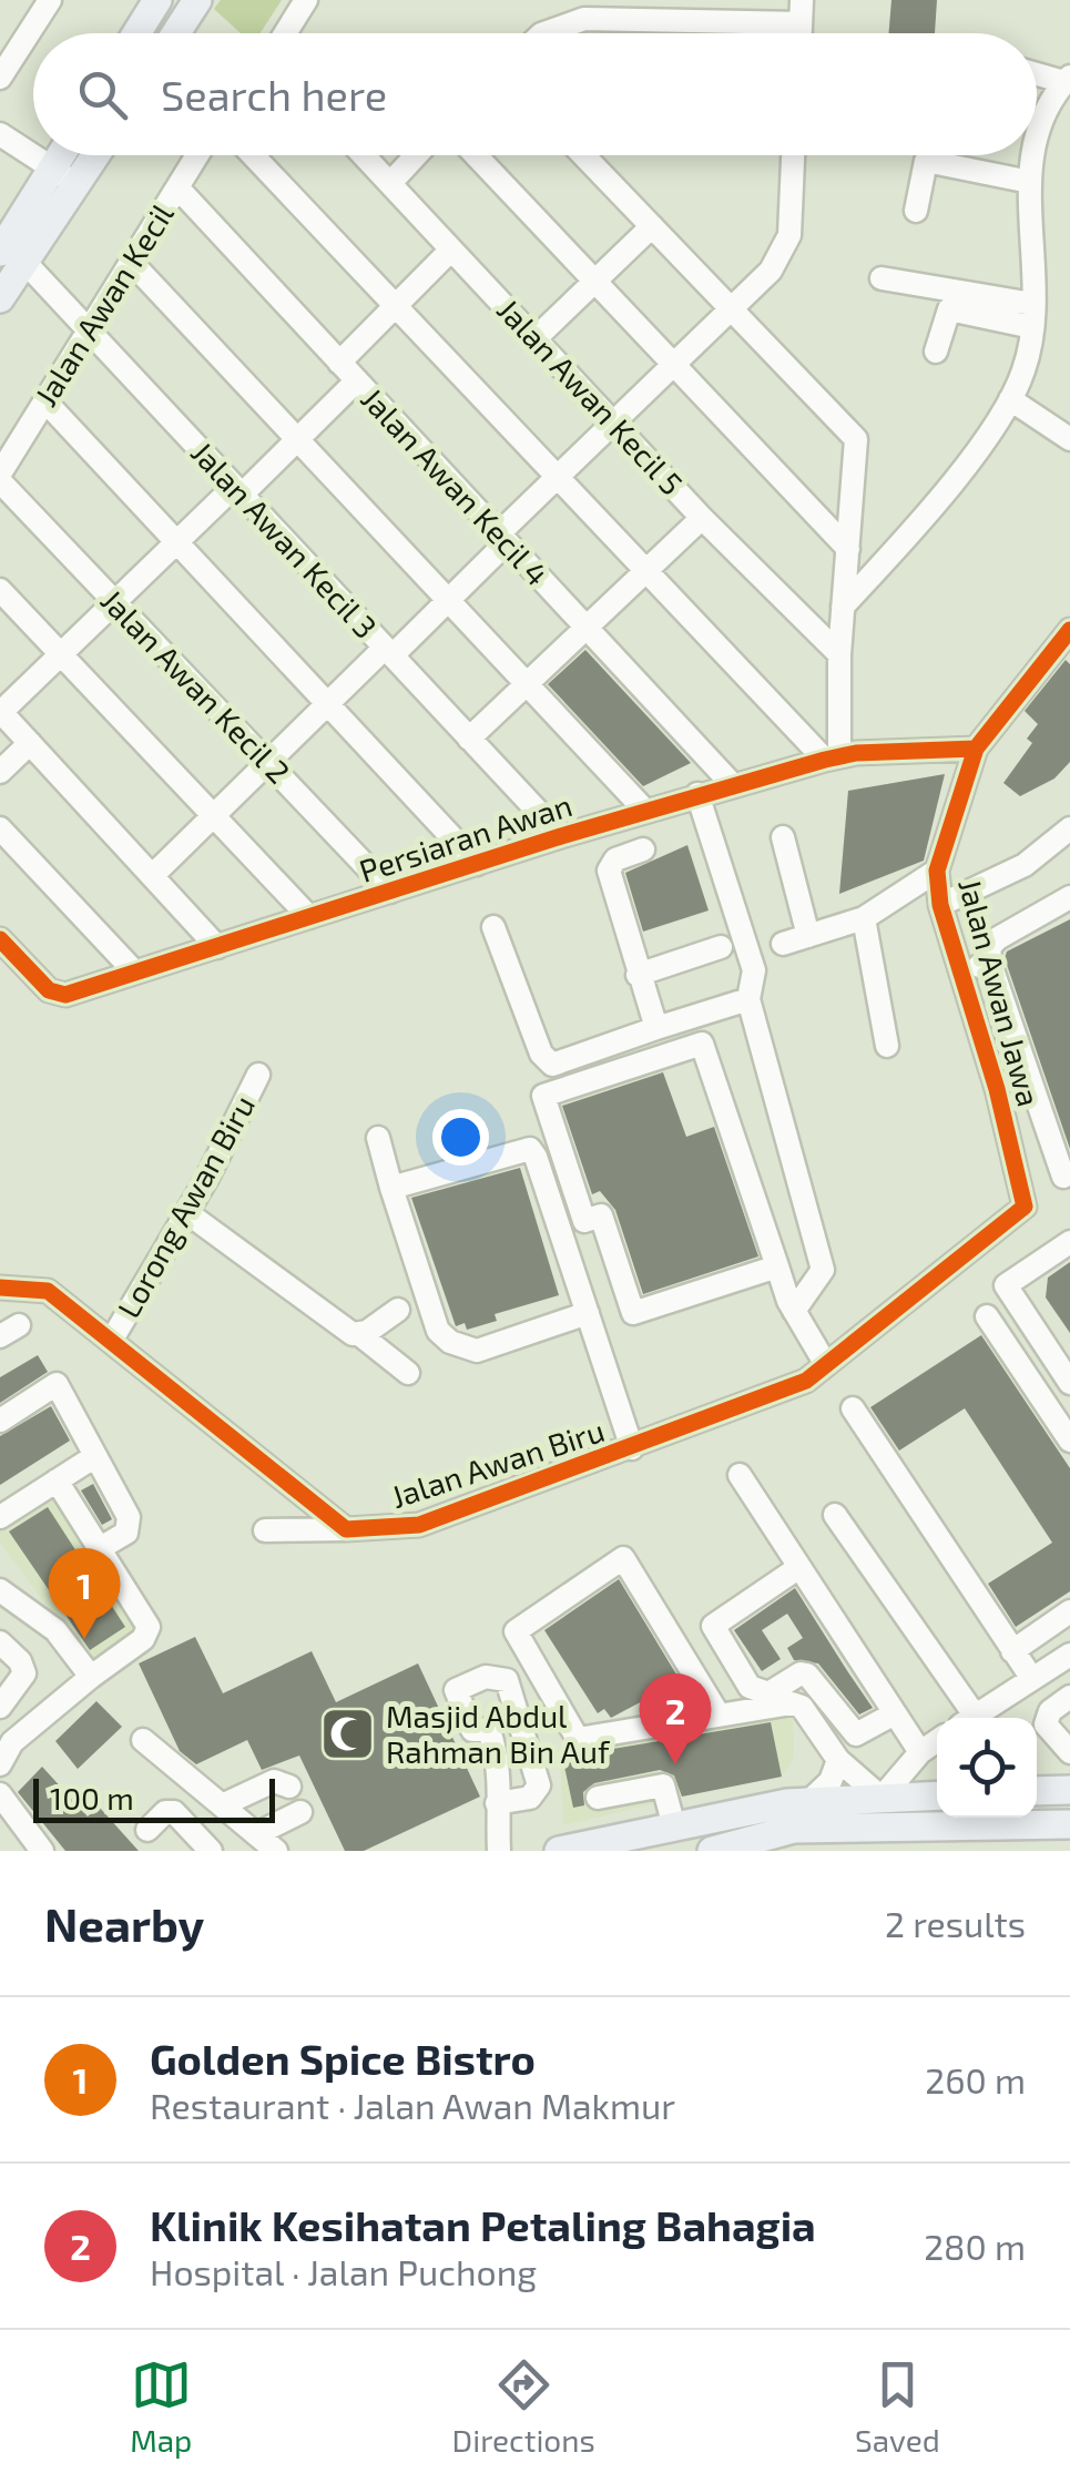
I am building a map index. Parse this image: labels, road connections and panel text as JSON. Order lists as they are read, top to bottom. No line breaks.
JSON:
{"streets":{"street":["Jalan Awan Kecil","Jalan Awan Kecil 5","Jalan Awan Kecil 4","Jalan Awan Kecil 3","Jalan Awan Kecil 2","Persiaran Awan","Jalan Awan Jawa","Lorong Awan Biru","Jalan Awan Biru"]},"crossings":[["Jalan Awan Kecil","Jalan Awan Kecil 4"],["Jalan Awan Kecil","Jalan Awan Kecil 3"],["Jalan Awan Kecil","Jalan Awan Kecil 2"],["Jalan Awan Kecil 4","Persiaran Awan"],["Jalan Awan Kecil 3","Persiaran Awan"],["Jalan Awan Kecil 2","Persiaran Awan"],["Persiaran Awan","Jalan Awan Jawa"],["Jalan Awan Jawa","Jalan Awan Biru"]],"places":{"mosque":["Masjid Abdul Rahman Bin Auf"]},"scale_bar":"100 m","page":{"search":"Search here","pins":["1","2"],"scale":"100 m","heading":["Nearby","2 results"],"list":[{"mark":"1","name":"Golden Spice Bistro","note":"Restaurant · Jalan Awan Makmur","value":"260 m"},{"mark":"2","name":"Klinik Kesihatan Petaling Bahagia","note":"Hospital · Jalan Puchong","value":"280 m"}],"nav":["Map","Directions","Saved"]}}
